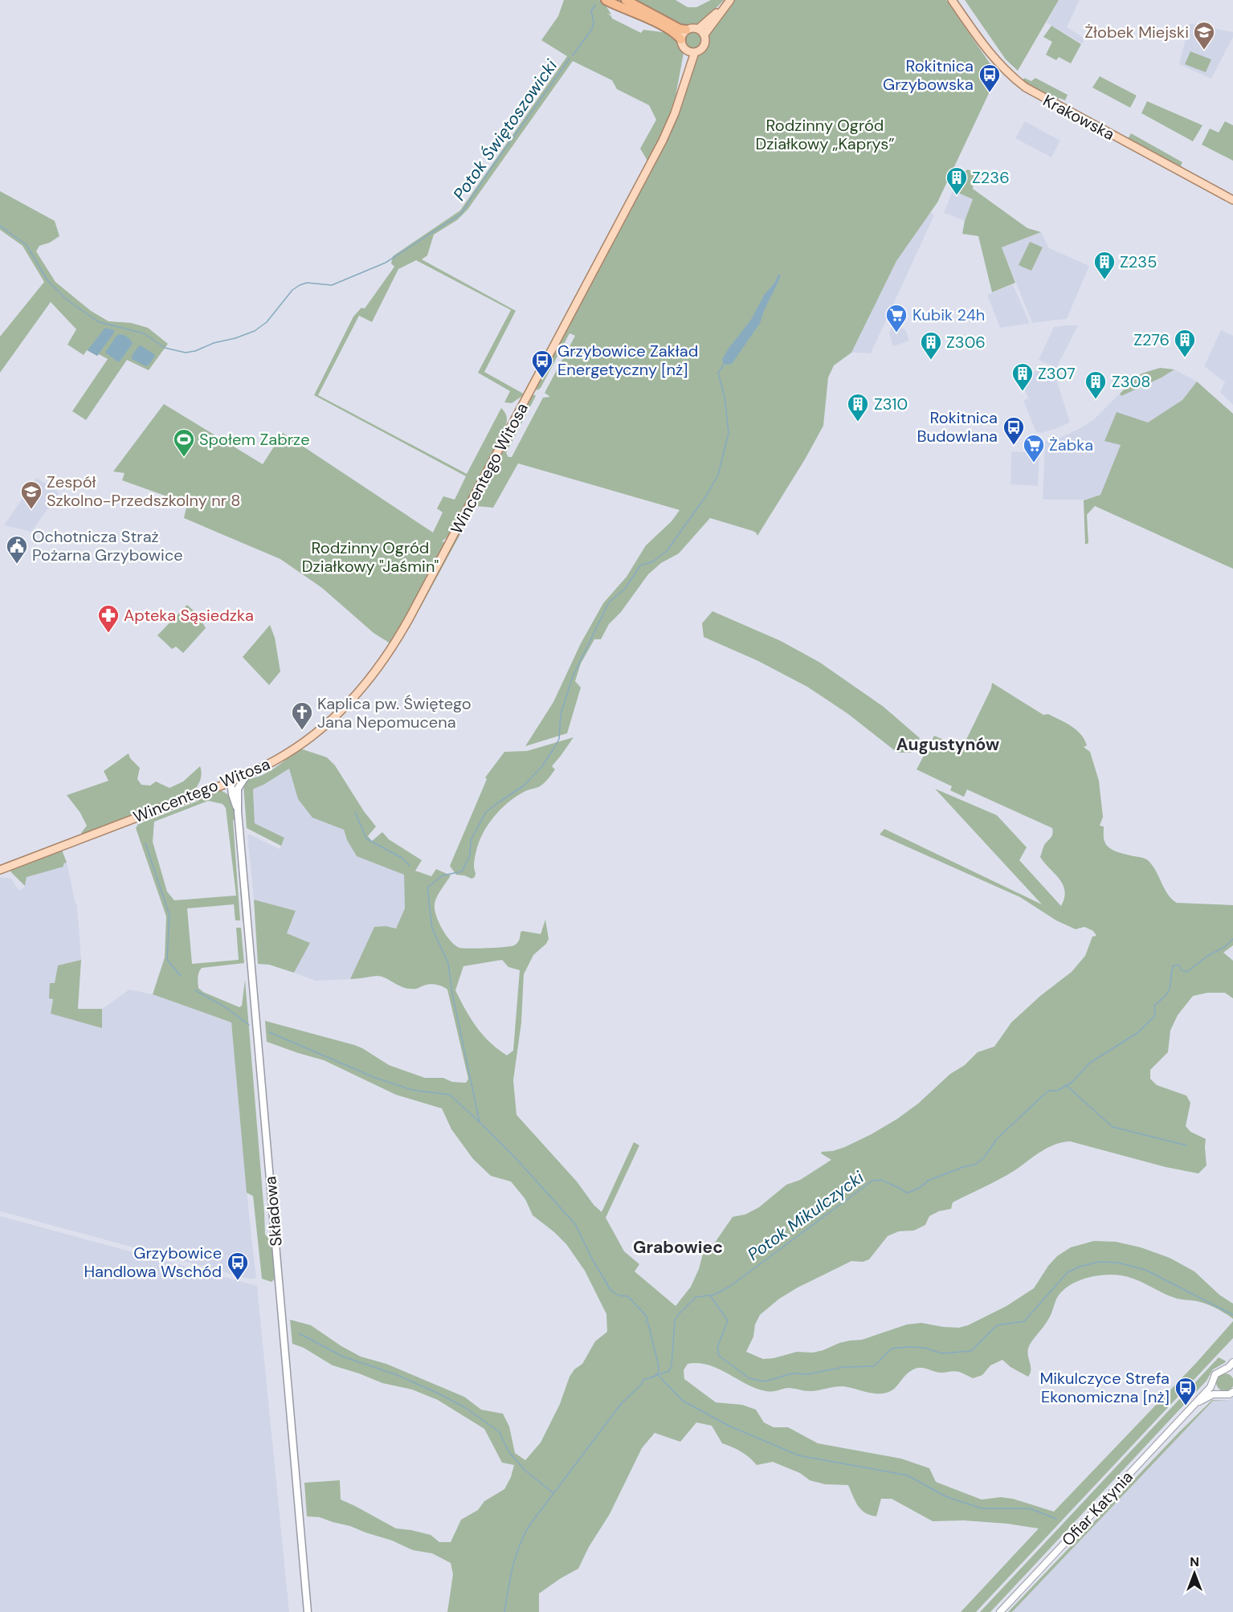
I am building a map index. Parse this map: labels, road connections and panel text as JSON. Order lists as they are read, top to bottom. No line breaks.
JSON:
{"streets":{"main road":["Krakowska","Wincentego Witosa","Składowa"],"street":["Ofiar Katynia"]},"crossings":[["Wincentego Witosa","Składowa"]],"districts":["Augustynów","Grabowiec"],"water":["Potok Świętoszowicki","Potok Mikulczycki"],"parks":["Rodzinny Ogród Działkowy „Kaprys”","Rodzinny Ogród Działkowy \"Jaśmin\""],"places":{"school or university":["Żłobek Miejski","Zespół Szkolno-Przedszkolny nr 8"],"bus stop":["Rokitnica Grzybowska","Grzybowice Zakład Energetyczny [nż]","Rokitnica Budowlana","Grzybowice Handlowa Wschód","Mikulczyce Strefa Ekonomiczna [nż]"],"building":["Z236","Z235","Z276","Z306","Z307","Z308","Z310"],"supermarket":["Kubik 24h","Żabka"],"sports":["Społem Zabrze"],"public building":["Ochotnicza Straż Pożarna Grzybowice"],"pharmacy":["Apteka Sąsiedzka"],"church":["Kaplica pw. Świętego Jana Nepomucena"]},"north":"top"}
